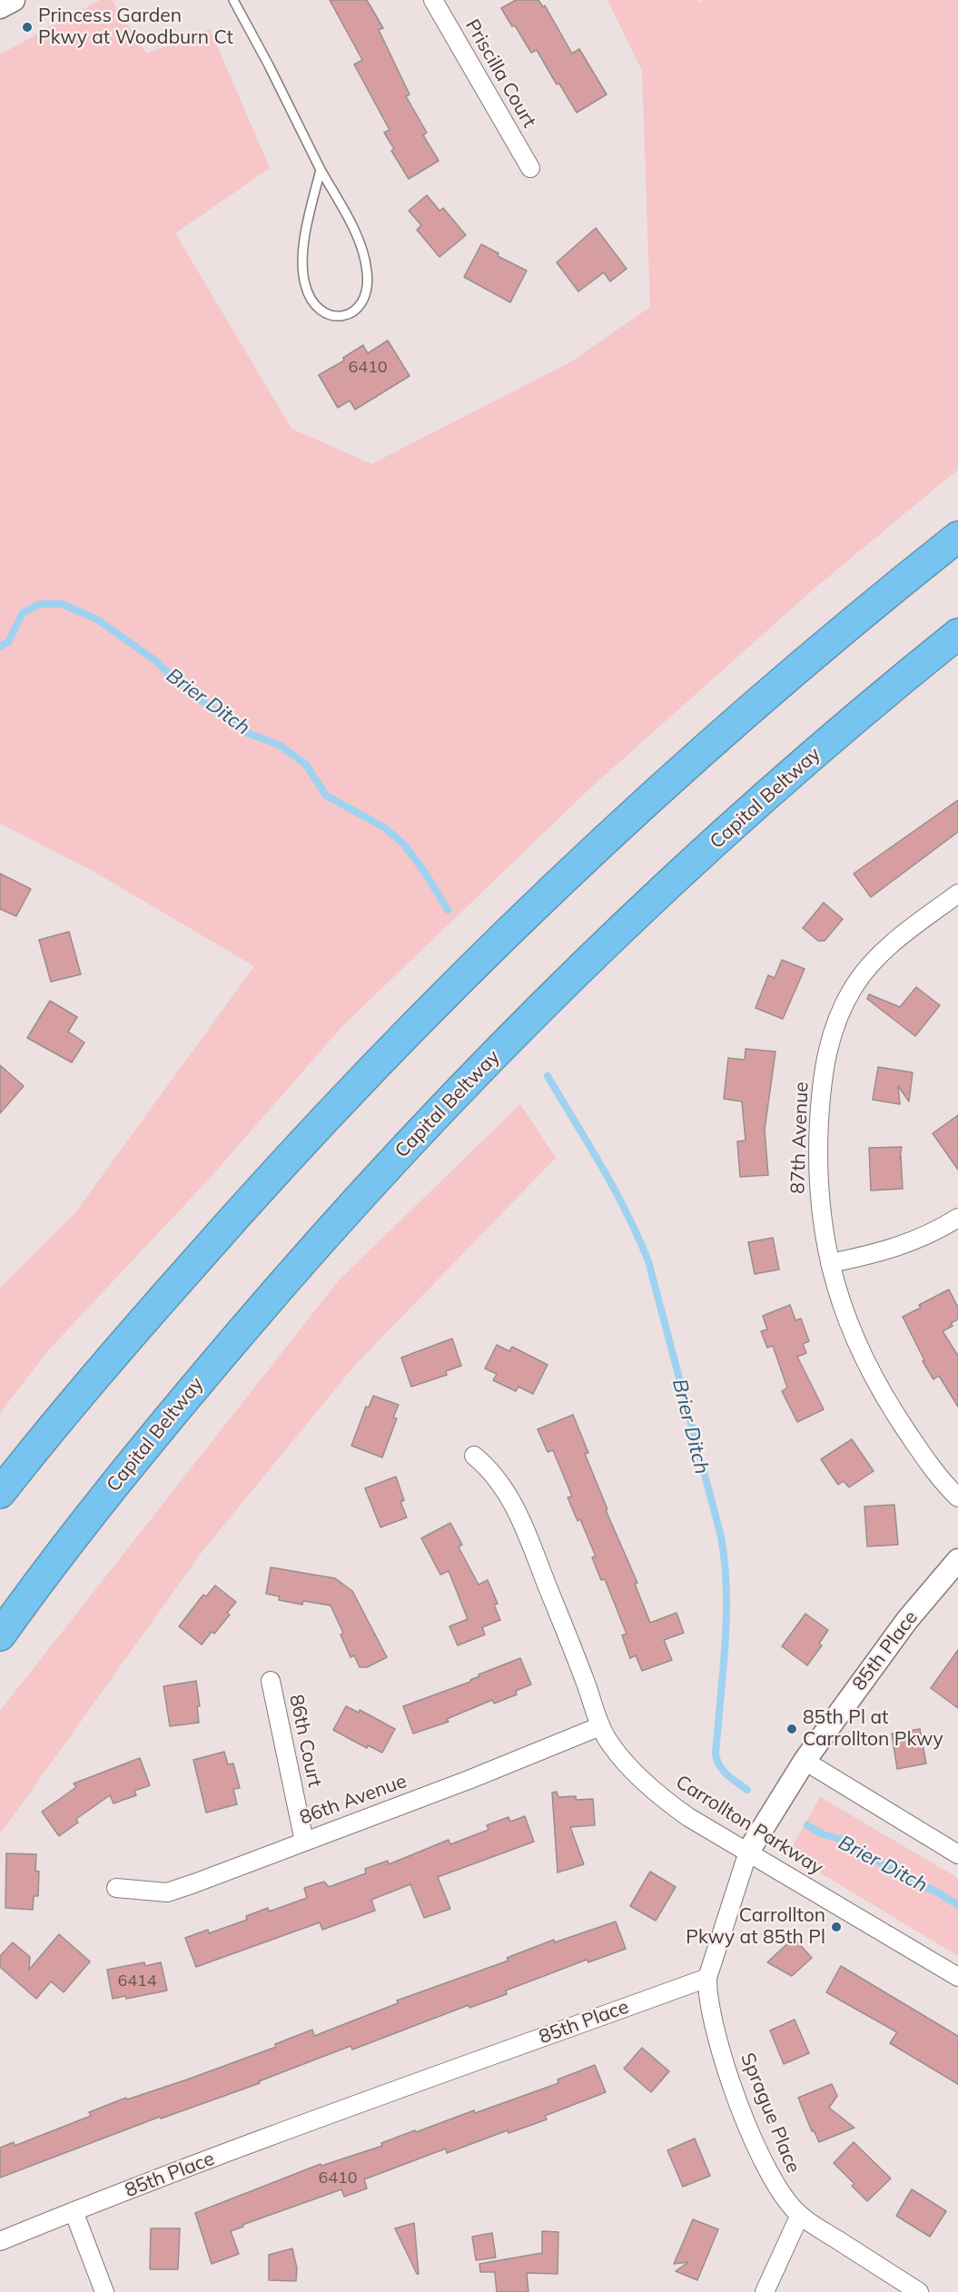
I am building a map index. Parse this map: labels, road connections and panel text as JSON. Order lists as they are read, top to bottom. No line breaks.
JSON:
{"streets":{"highway":["Capital Beltway"],"street":["Priscilla Court","87th Avenue","85th Place","86th Court","86th Avenue","Carrollton Parkway","Sprague Place"]},"crossings":[["85th Place","Carrollton Parkway"],["85th Place","Sprague Place"],["86th Court","86th Avenue"],["86th Avenue","Carrollton Parkway"]],"water":["Brier Ditch"],"places":["Princess Garden Pkwy at Woodburn Ct","85th Pl at Carrollton Pkwy","Carrollton Pkwy at 85th Pl"],"house_numbers":["6410","6414","6410"]}
